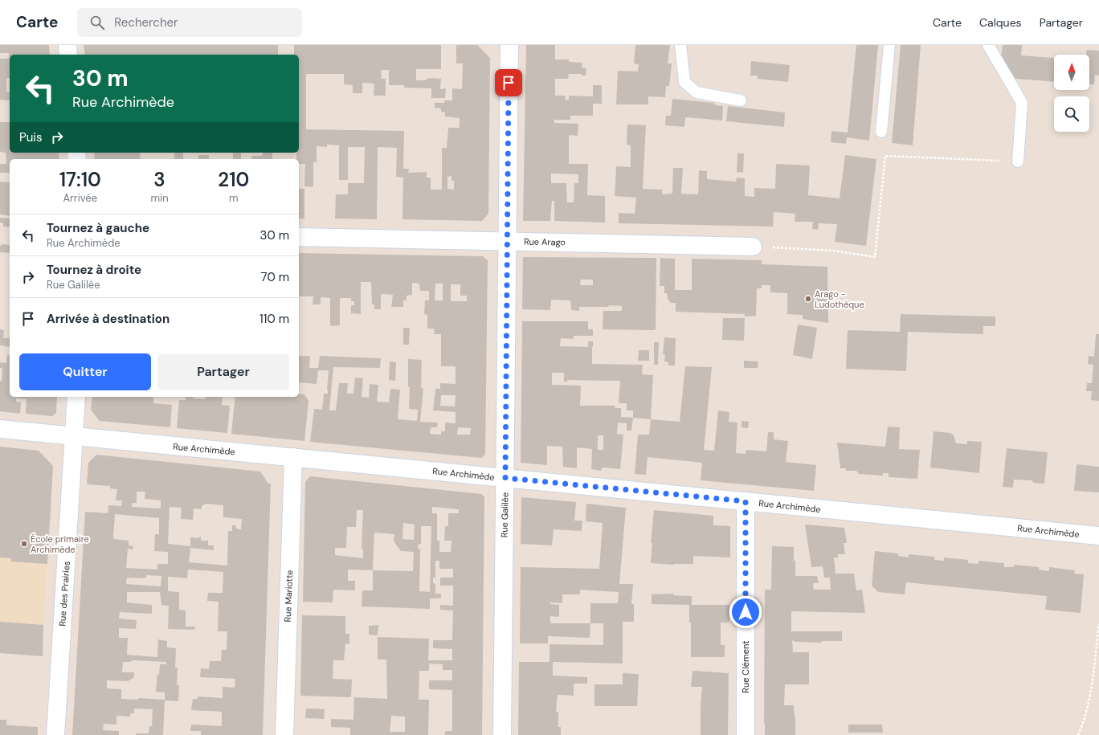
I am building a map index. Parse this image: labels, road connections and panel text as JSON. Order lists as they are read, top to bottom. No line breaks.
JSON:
{"streets":{"street":["Rue Arago","Rue Archimède","Rue Galilée","Rue des Prairies","Rue Mariotte","Rue Clément"]},"crossings":[["Rue Arago","Rue Galilée"],["Rue Archimède","Rue Galilée"],["Rue Archimède","Rue des Prairies"],["Rue Archimède","Rue Mariotte"],["Rue Archimède","Rue Clément"]],"places":["Arago - Ludothèque","École primaire Archimède"],"north":"top","page":{"header":"Carte","search":"Rechercher","nav":["Carte","Calques","Partager"],"turn":["30 m","Rue Archimède"],"then":"Puis","eta":["17:10","Arrivée","3","min","210","m"],"list":[{"name":"Tournez à gauche","note":"Rue Archimède","value":"30 m"},{"name":"Tournez à droite","note":"Rue Galilée","value":"70 m"},{"name":"Arrivée à destination","value":"110 m"}],"buttons":["Quitter","Partager"]}}
